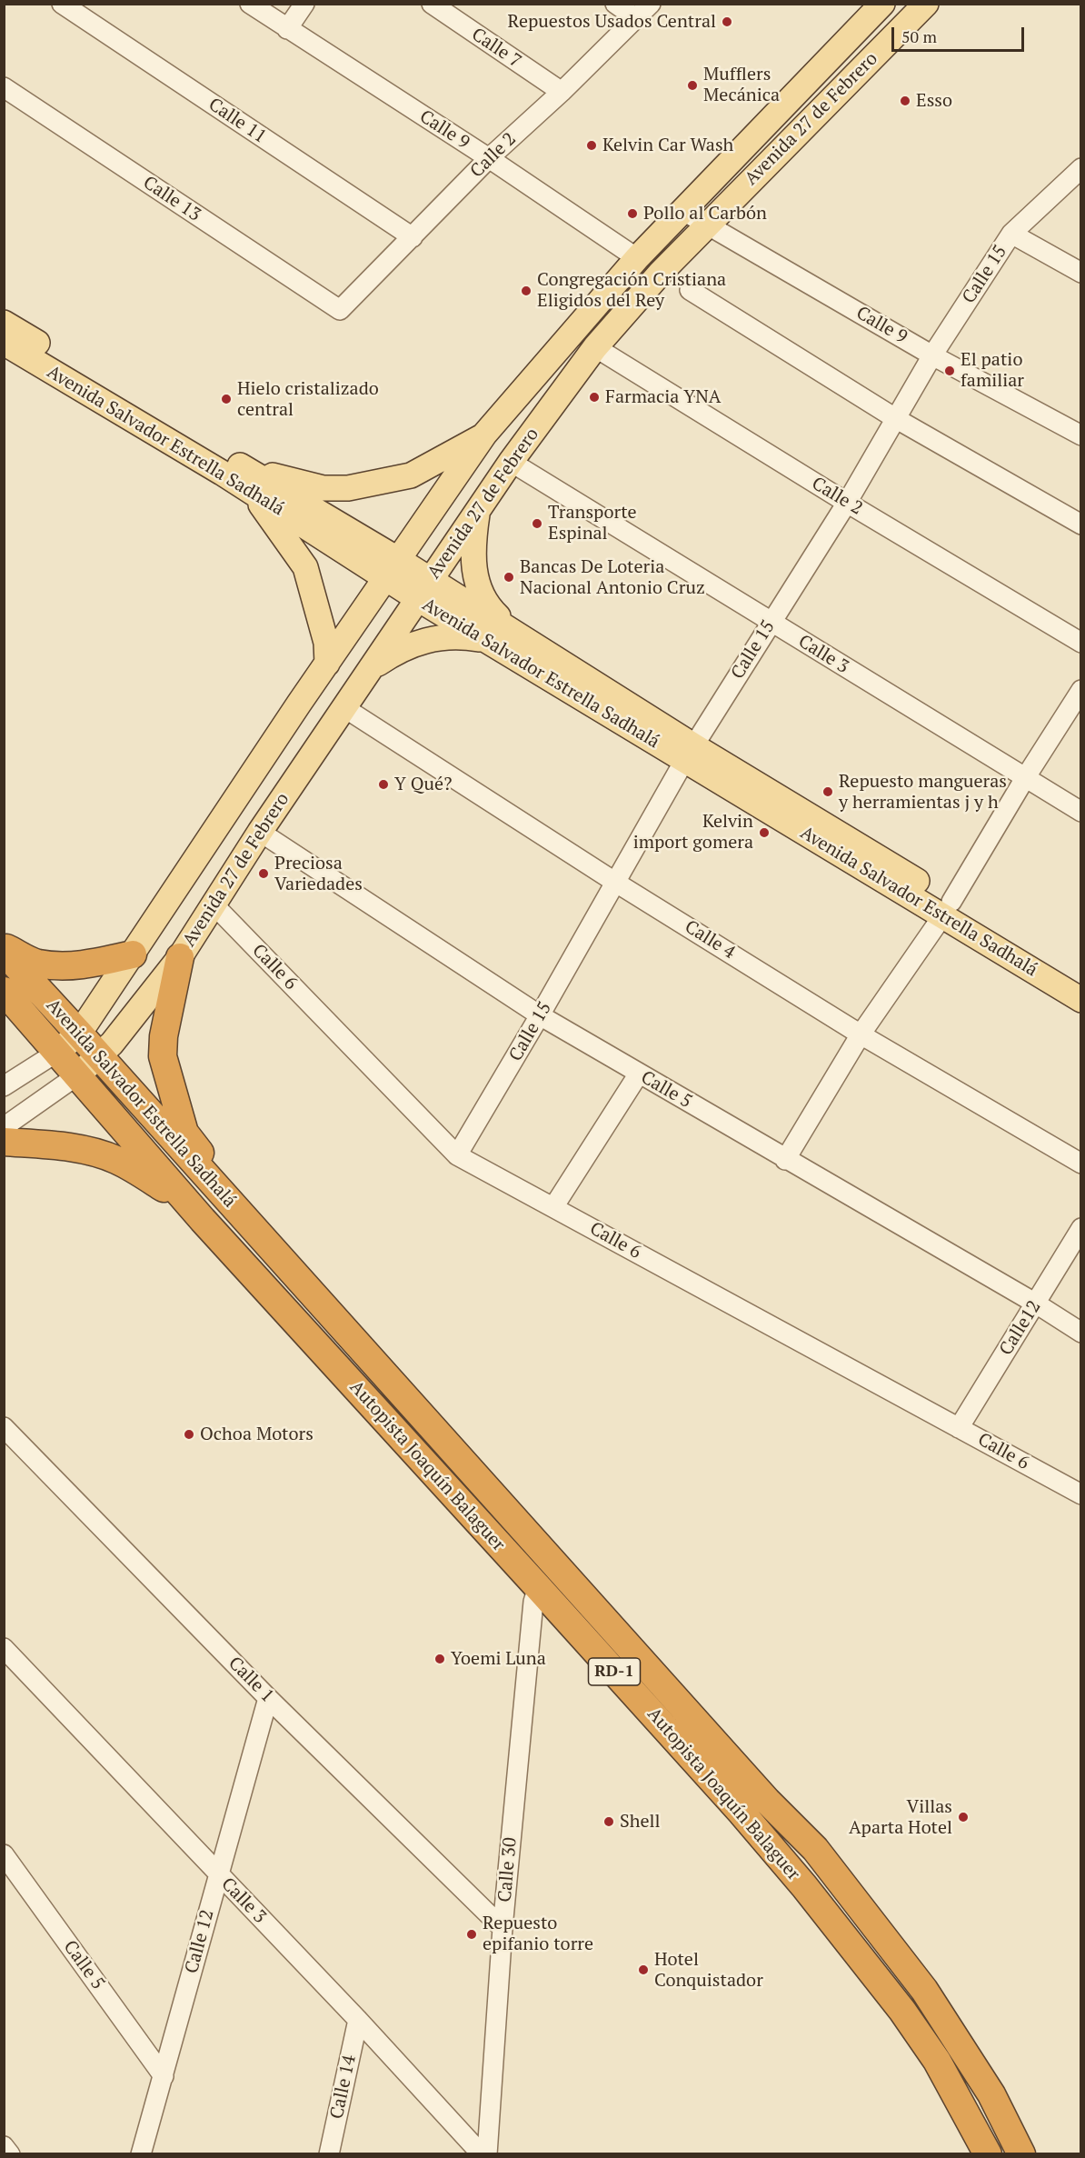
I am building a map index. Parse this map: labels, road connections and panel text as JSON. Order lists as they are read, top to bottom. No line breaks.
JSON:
{"streets":{"highway":["Avenida Salvador Estrella Sadhalá","Autopista Joaquín Balaguer","RD-1"],"main road":["Avenida 27 de Febrero"],"street":["Calle 7","Calle 11","Calle 9","Calle 2","Calle 13","Calle 15","Calle 3","Calle 4","Calle 6","Calle 5","Calle12","Calle 1","Calle 30","Calle 12","Calle 14"]},"crossings":[["Calle 7","Calle 2"],["Avenida 27 de Febrero","Calle 9"],["Avenida 27 de Febrero","Calle 2"],["Avenida 27 de Febrero","Avenida Salvador Estrella Sadhalá"],["Avenida 27 de Febrero","Calle 3"],["Avenida 27 de Febrero","Calle 4"],["Avenida 27 de Febrero","Calle 6"],["Avenida 27 de Febrero","Calle 5"],["Calle 11","Calle 2"],["Calle 9","Calle 2"],["Calle 9","Calle 15"],["Calle 2","Calle 13"],["Calle 2","Calle 15"],["Calle 15","Avenida Salvador Estrella Sadhalá"],["Calle 15","Calle 3"],["Calle 15","Calle 4"],["Calle 15","Calle 6"],["Calle 15","Calle 5"],["Avenida Salvador Estrella Sadhalá","Autopista Joaquín Balaguer"],["Calle 3","Calle 12"],["Calle 3","Calle 14"],["Calle 6","Calle12"],["Calle 5","Calle12"],["Calle 5","Calle 12"],["Autopista Joaquín Balaguer","Calle 30"],["Calle 1","Calle 30"],["Calle 1","Calle 12"]],"places":["Repuestos Usados Central","Mufflers Mecánica","Esso","Kelvin Car Wash","Pollo al Carbón","Congregación Cristiana Eligidos del Rey","El patio familiar","Farmacia YNA","Hielo cristalizado central","Transporte Espinal","Bancas De Loteria Nacional Antonio Cruz","Y Qué?","Repuesto mangueras y herramientas j y h","Kelvin import gomera","Preciosa Variedades","Ochoa Motors","Yoemi Luna","Villas Aparta Hotel","Shell","Repuesto epifanio torre","Hotel Conquistador"],"scale_bar":"50 m"}
